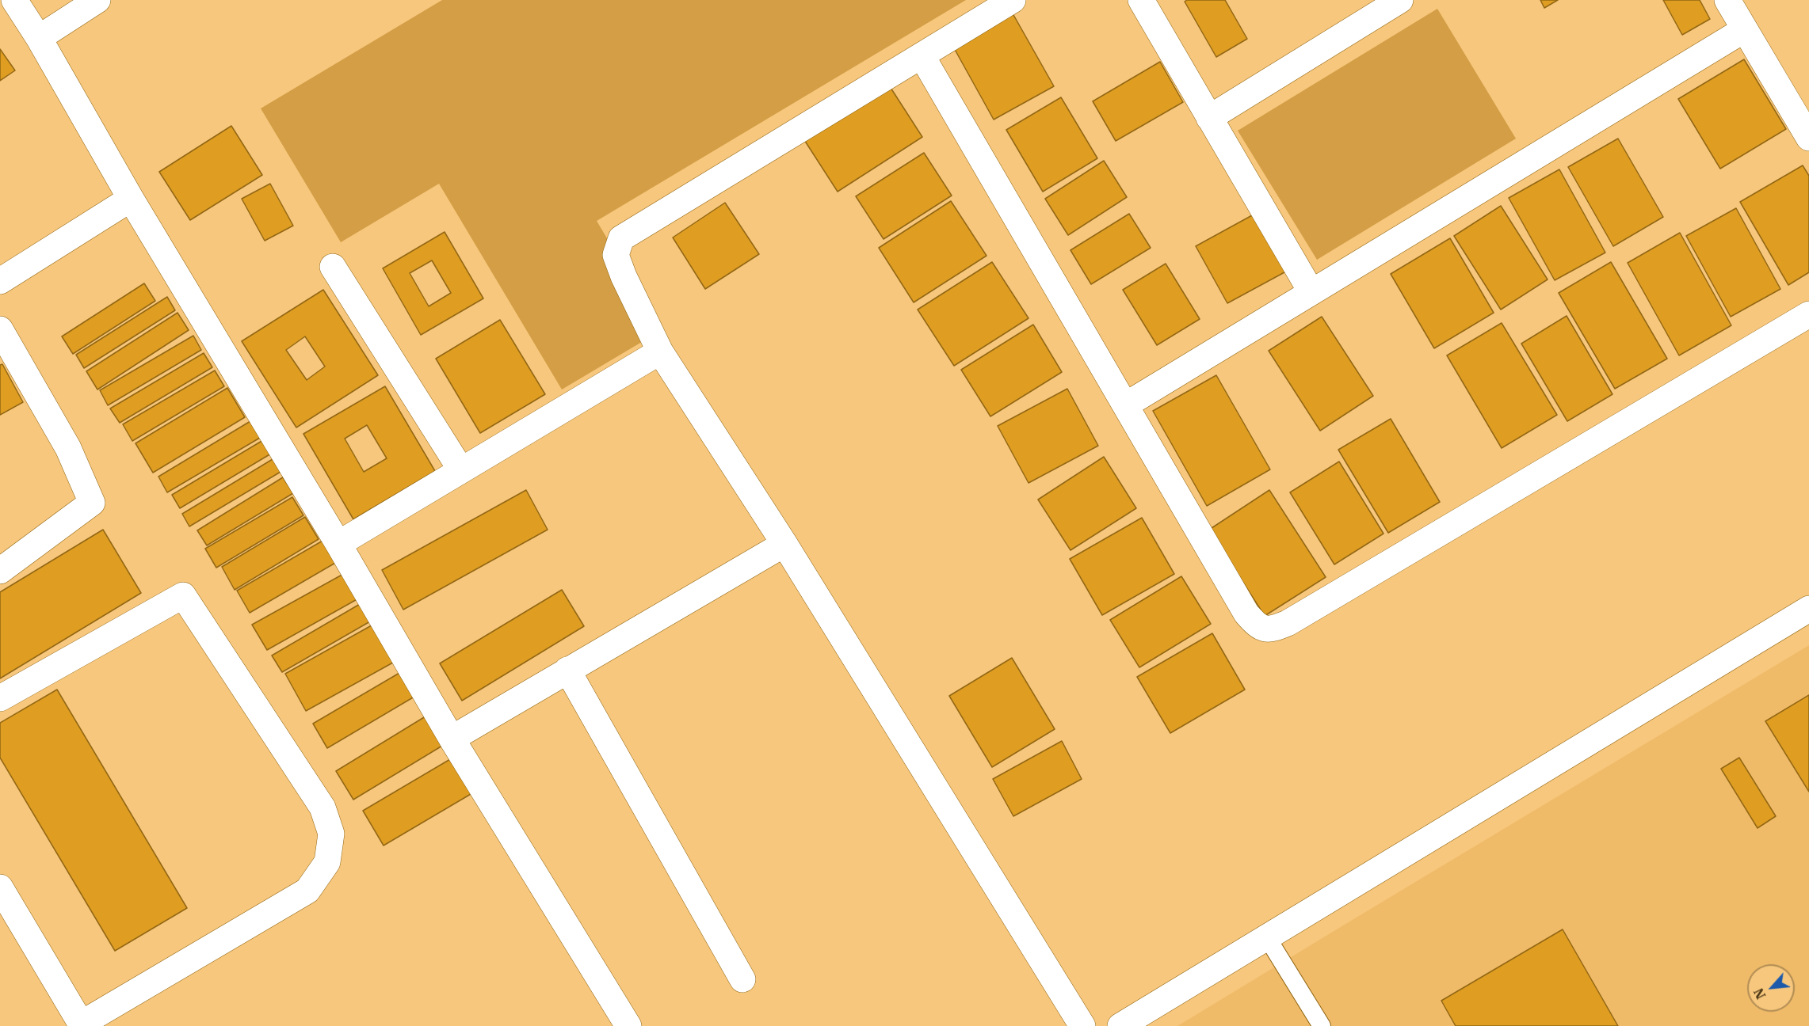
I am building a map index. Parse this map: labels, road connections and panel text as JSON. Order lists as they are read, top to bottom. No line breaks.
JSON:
{"north":"bottom left"}
